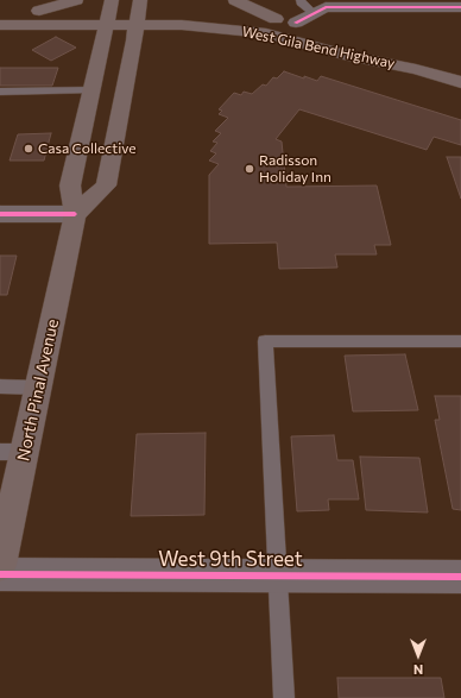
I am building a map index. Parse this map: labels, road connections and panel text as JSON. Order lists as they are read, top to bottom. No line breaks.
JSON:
{"streets":{"main road":["West Gila Bend Highway","North Pinal Avenue"],"street":["West 9th Street"]},"crossings":[["West Gila Bend Highway","North Pinal Avenue"]],"places":["Casa Collective","Radisson Holiday Inn"],"north":"bottom"}
